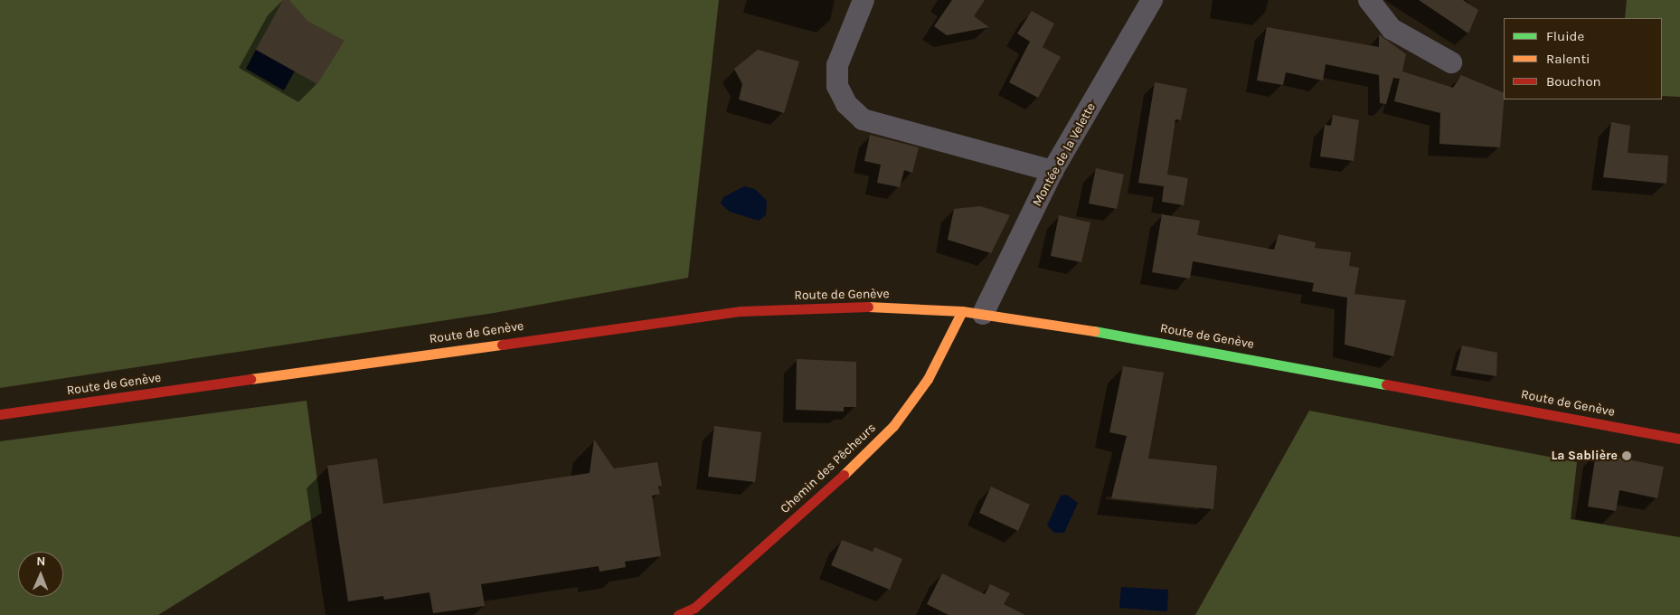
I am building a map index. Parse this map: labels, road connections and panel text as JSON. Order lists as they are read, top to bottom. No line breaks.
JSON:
{"streets":{"main road":["Route de Genève","Chemin des Pêcheurs"],"street":["Montée de la Velette"]},"crossings":[["Montée de la Velette","Route de Genève"],["Montée de la Velette","Chemin des Pêcheurs"],["Route de Genève","Chemin des Pêcheurs"]],"places":["La Sablière"],"legend":["Fluide","Ralenti","Bouchon"],"north":"top"}
